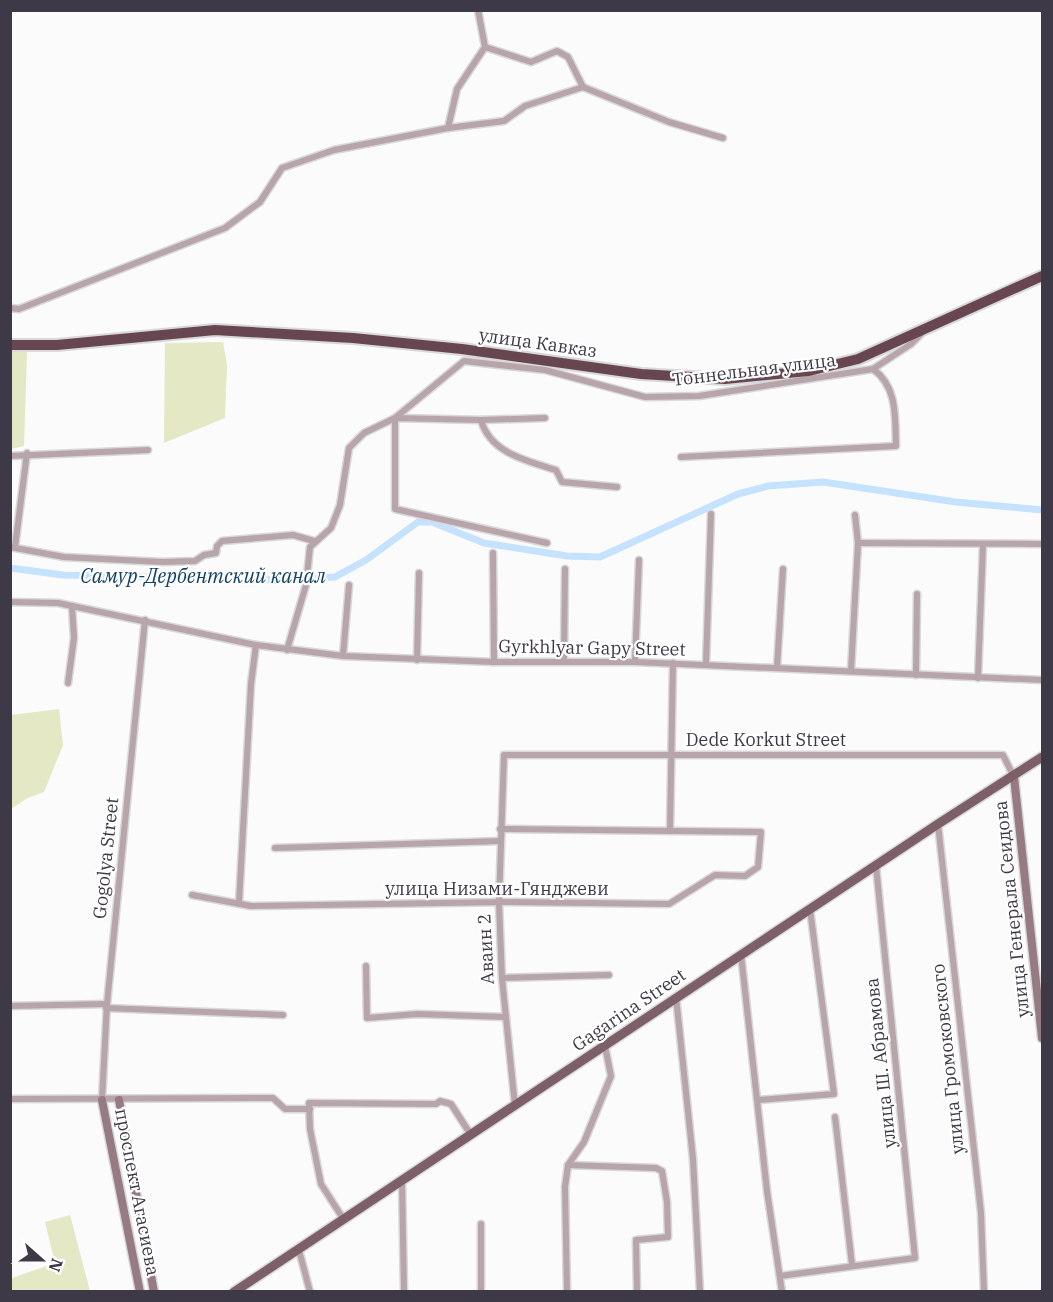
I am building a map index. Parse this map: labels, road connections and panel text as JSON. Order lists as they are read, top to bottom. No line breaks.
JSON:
{"streets":{"highway":["улица Кавказ"],"main road":["Gagarina Street"],"street":["Тоннельная улица","Gyrkhlyar Gapy Street","Dede Korkut Street","Gogolya Street","улица Низами-Гянджеви","улица Генерала Сеидова","Аваин 2","улица Громоковского","улица Ш. Абрамова","проспект Агасиева"]},"crossings":[["Gyrkhlyar Gapy Street","Gogolya Street"],["Dede Korkut Street","улица Генерала Сеидова"],["Dede Korkut Street","Аваин 2"],["Dede Korkut Street","Gagarina Street"],["Gogolya Street","проспект Агасиева"],["улица Низами-Гянджеви","Аваин 2"],["улица Генерала Сеидова","Gagarina Street"],["Аваин 2","Gagarina Street"],["Gagarina Street","улица Громоковского"],["Gagarina Street","улица Ш. Абрамова"]],"water":["Самур-Дербентский канал"],"north":"right"}
